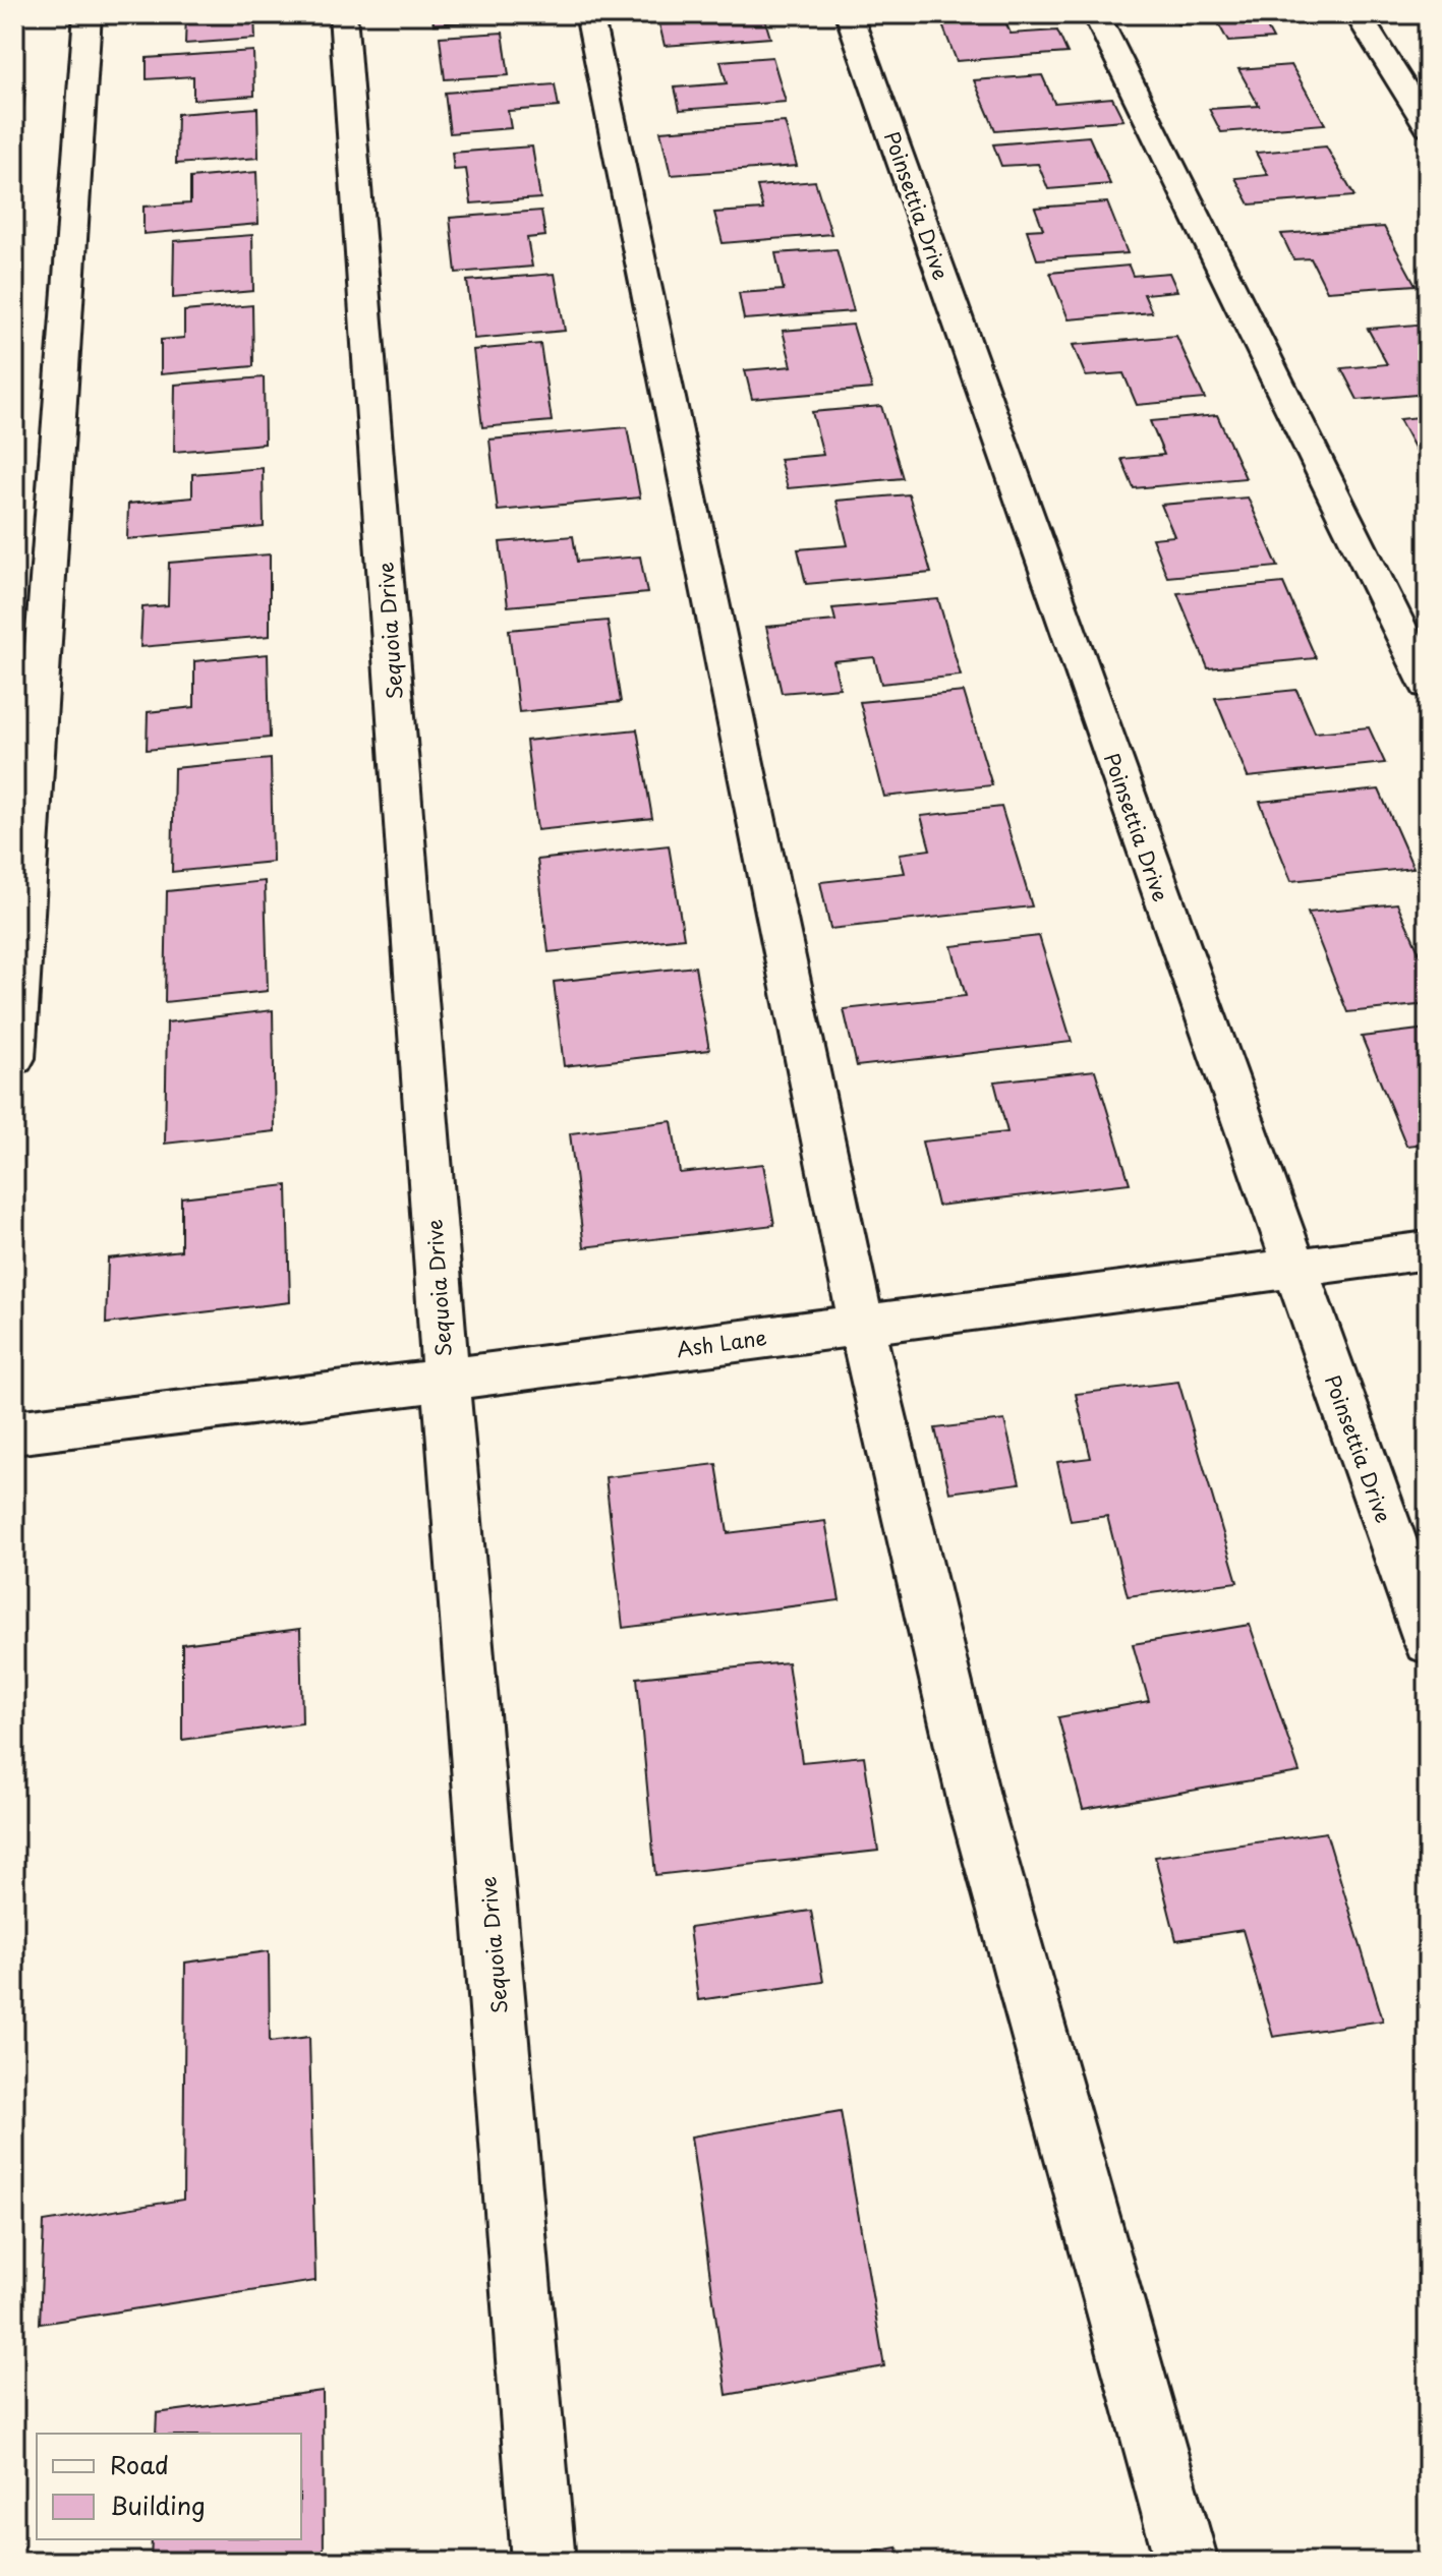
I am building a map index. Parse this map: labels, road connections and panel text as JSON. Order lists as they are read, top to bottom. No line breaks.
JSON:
{"streets":{"street":["Poinsettia Drive","Sequoia Drive","Ash Lane"]},"crossings":[["Poinsettia Drive","Ash Lane"],["Sequoia Drive","Ash Lane"]],"legend":["Road","Building"]}
